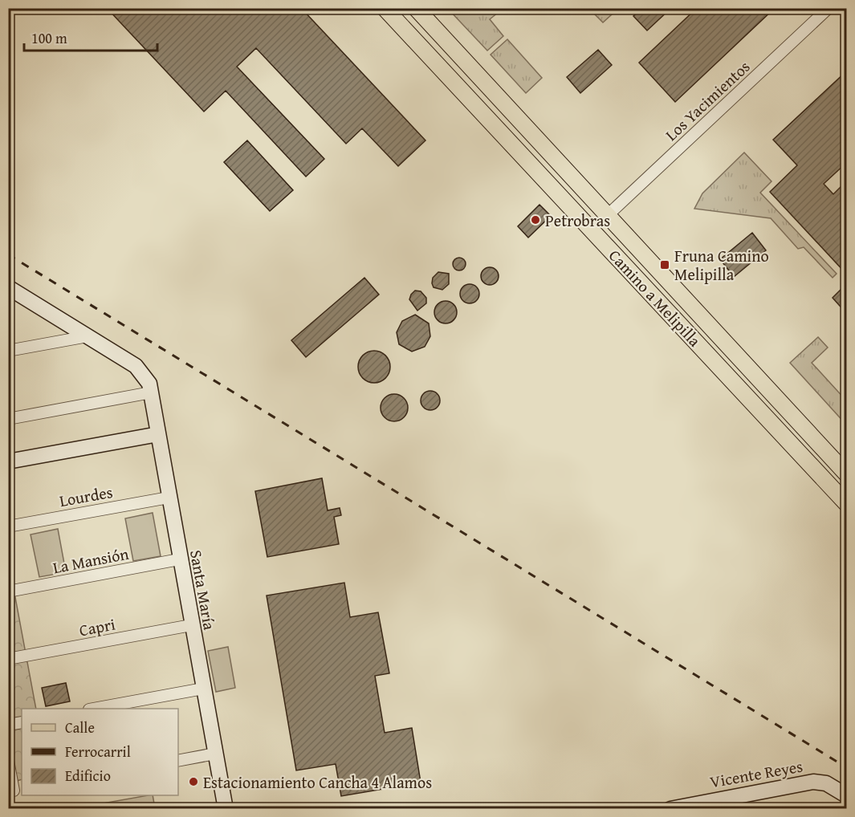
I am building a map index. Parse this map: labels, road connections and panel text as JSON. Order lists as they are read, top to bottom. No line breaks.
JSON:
{"streets":{"main road":["Camino a Melipilla"],"street":["Los Yacimientos","Lourdes","La Mansión","Santa María","Capri","Vicente Reyes"]},"crossings":[["Los Yacimientos","Camino a Melipilla"],["Lourdes","Santa María"],["La Mansión","Santa María"],["Santa María","Capri"]],"places":{"other":["Petrobras","Estacionamiento Cancha 4 Alamos"],"transit":["Fruna Camino Melipilla"]},"legend":["Calle","Ferrocarril","Edificio"],"scale_bar":"100 m"}
